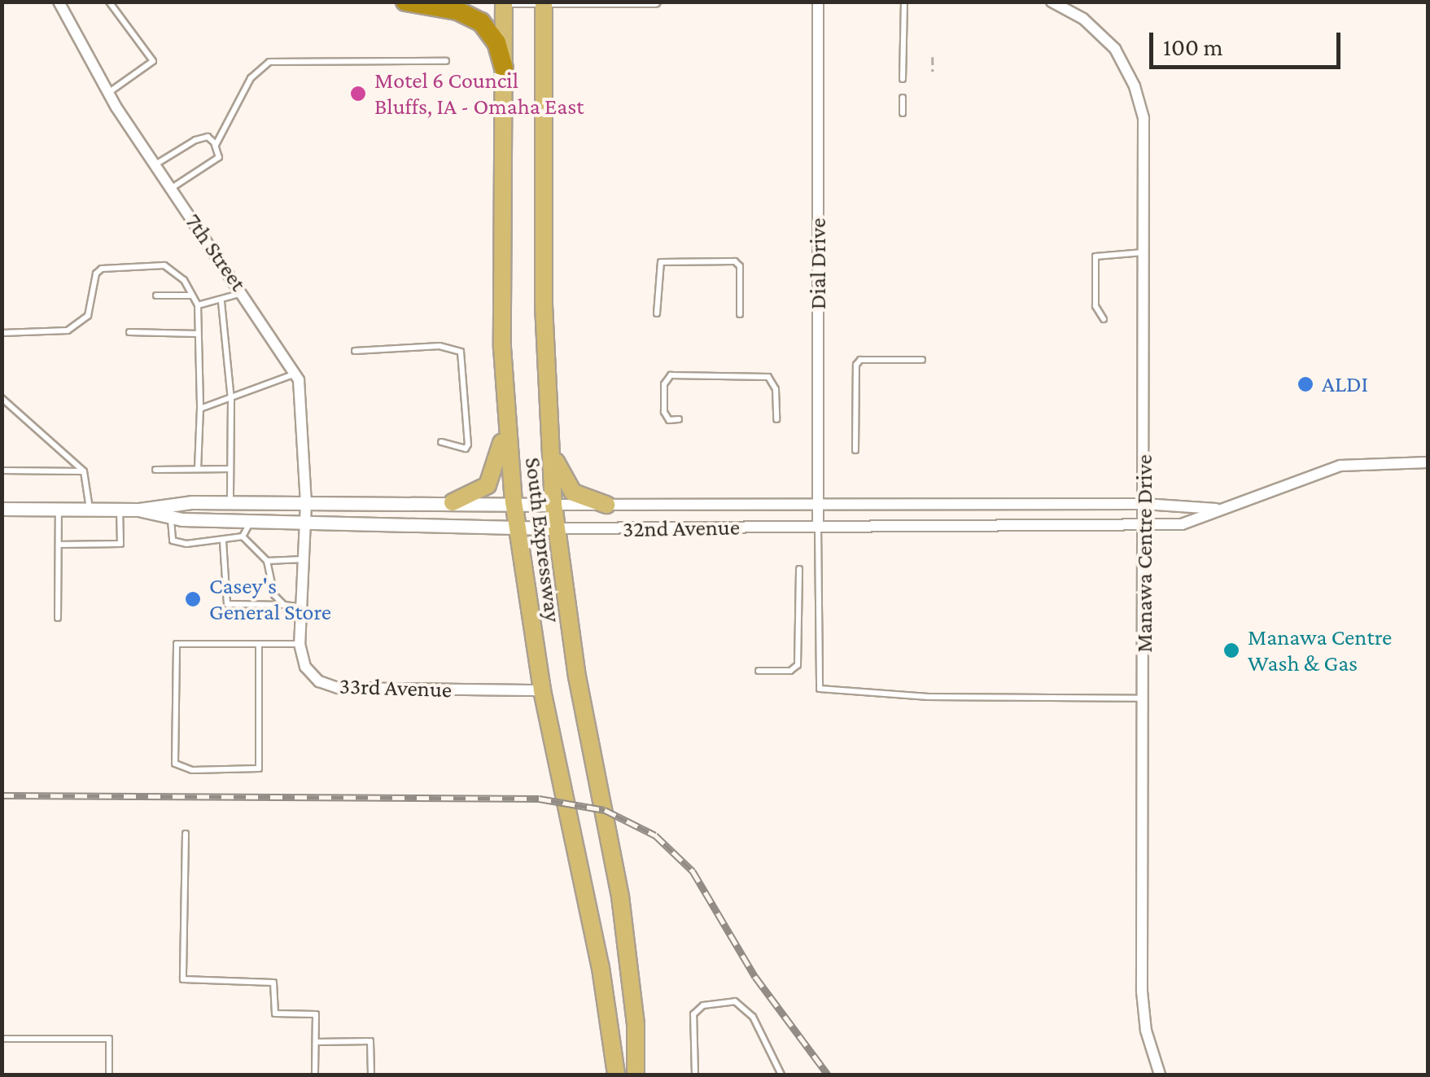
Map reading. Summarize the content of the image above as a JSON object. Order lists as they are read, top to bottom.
{
  "streets": {
    "main road": ["South Expressway"],
    "street": [
      "7th Street",
      "Dial Drive",
      "32nd Avenue",
      "Manawa Centre Drive",
      "33rd Avenue"
    ]
  },
  "crossings": [
    ["7th Street", "32nd Avenue"],
    ["Dial Drive", "32nd Avenue"],
    ["32nd Avenue", "South Expressway"],
    ["32nd Avenue", "Manawa Centre Drive"],
    ["South Expressway", "33rd Avenue"]
  ],
  "places": [
    "Motel 6 Council Bluffs, IA - Omaha East",
    "ALDI",
    "Casey's General Store",
    "Manawa Centre Wash & Gas"
  ],
  "scale_bar": "100 m"
}
